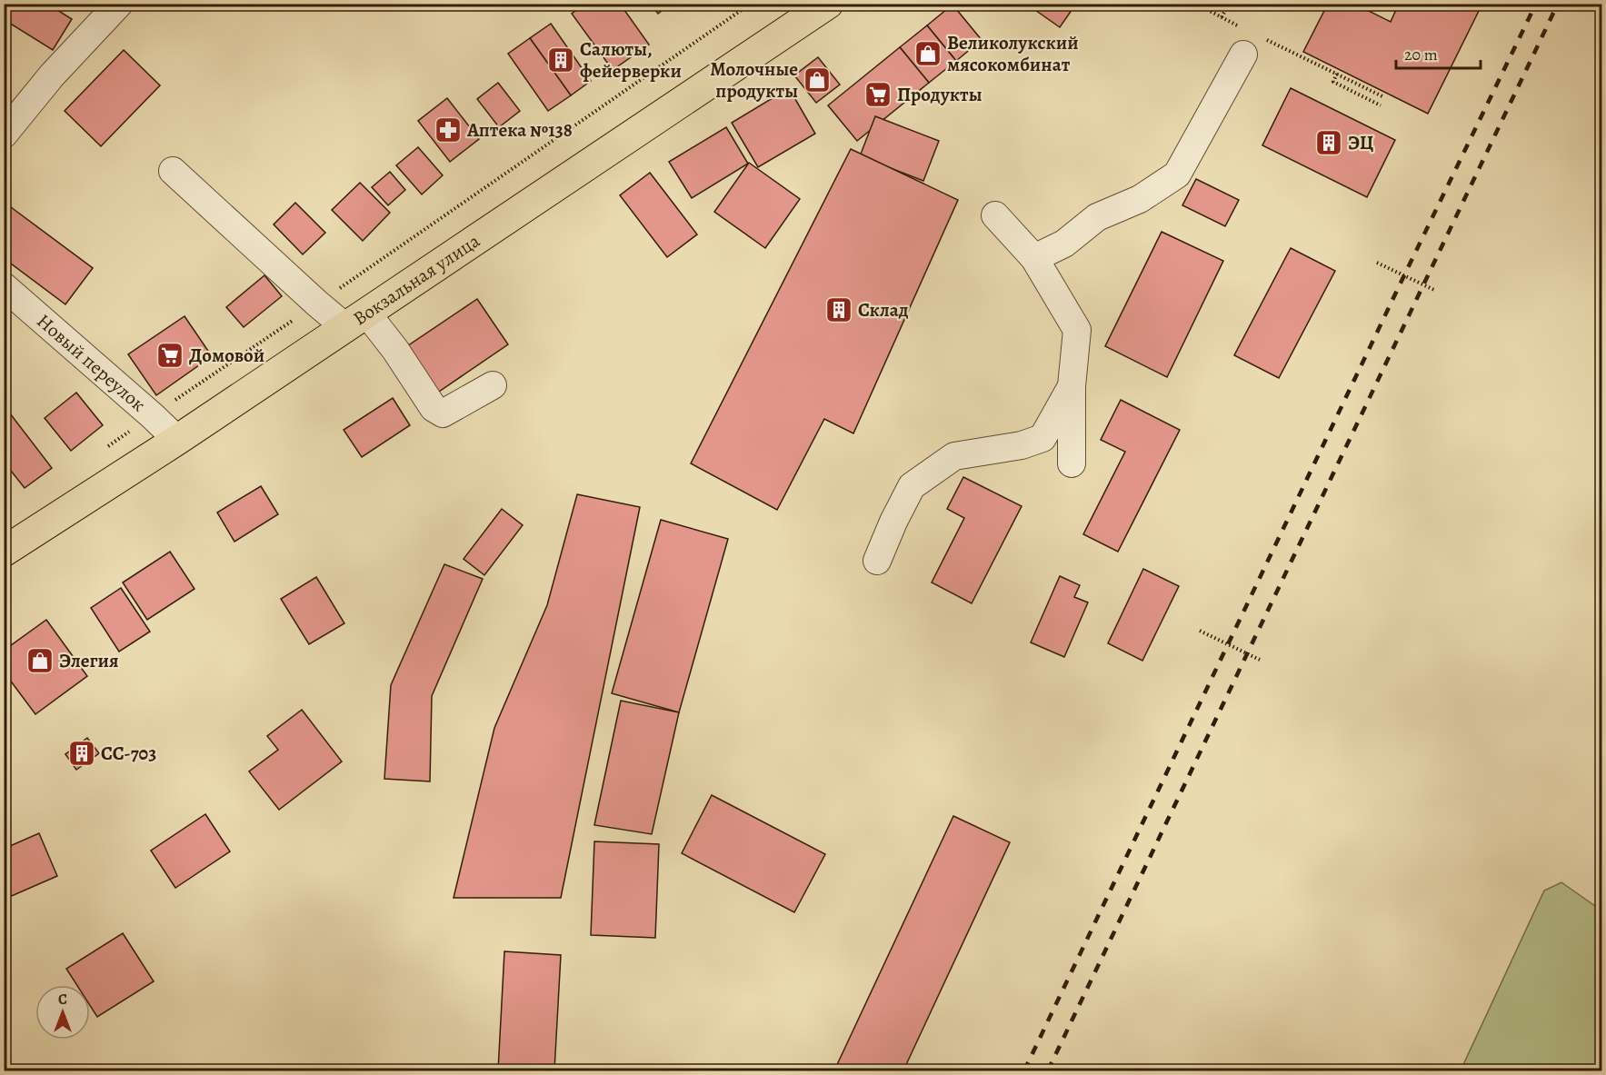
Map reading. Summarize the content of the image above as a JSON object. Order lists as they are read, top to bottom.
{
  "streets": {
    "main road": ["Вокзальная улица"],
    "street": ["Новый переулок"]
  },
  "crossings": [
    ["Вокзальная улица", "Новый переулок"]
  ],
  "places": {
    "shop": ["Великолукский мясокомбинат", "Молочные продукты", "Элегия"],
    "building": [
      "Салюты, фейерверки",
      "ЭЦ",
      "Склад",
      "СС-703"
    ],
    "supermarket": ["Продукты", "Домовой"],
    "pharmacy": ["Аптека №138"]
  },
  "scale_bar": "20 m",
  "north": "top"
}
